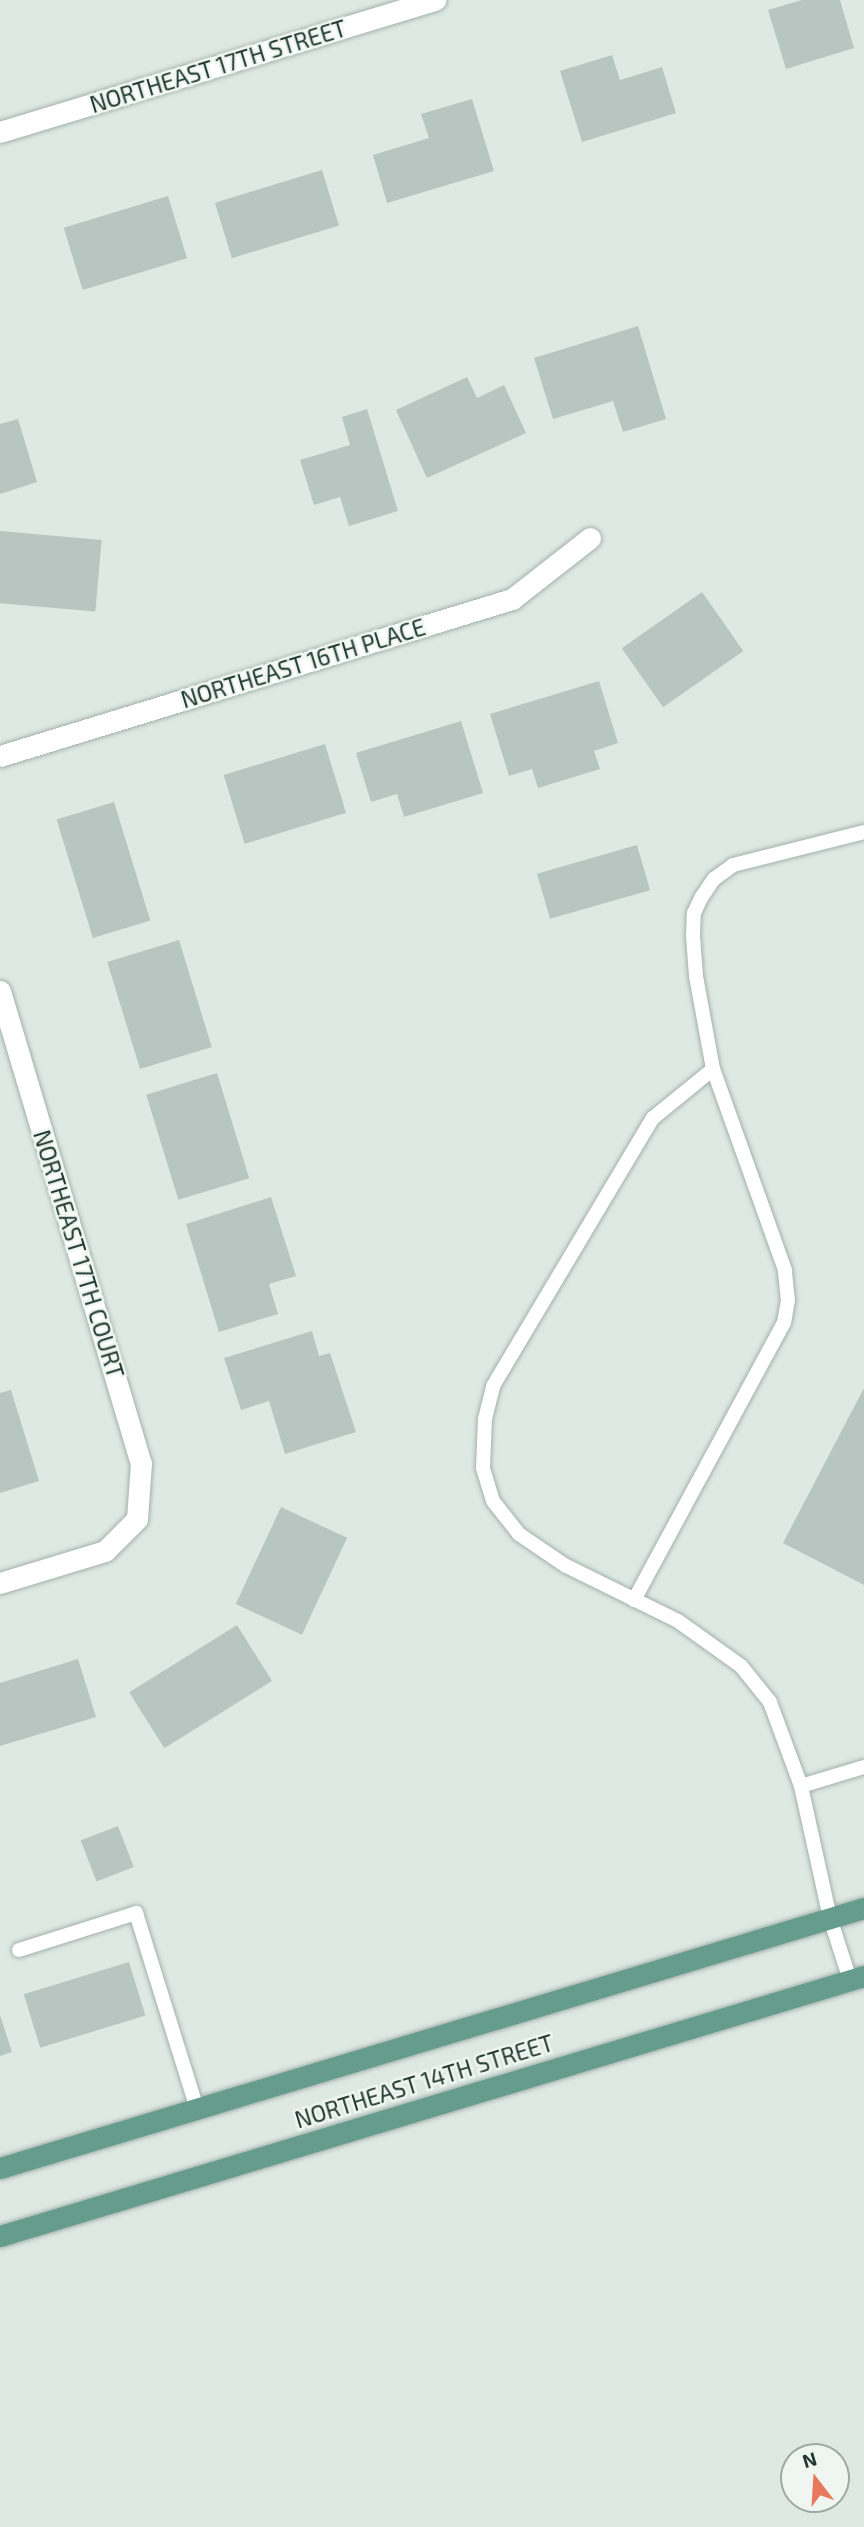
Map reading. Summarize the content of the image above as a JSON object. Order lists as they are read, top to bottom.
{
  "streets": {
    "main road": ["NORTHEAST 14TH STREET"],
    "street": ["NORTHEAST 17TH STREET", "NORTHEAST 16TH PLACE", "NORTHEAST 17TH COURT"]
  },
  "north": "top"
}
